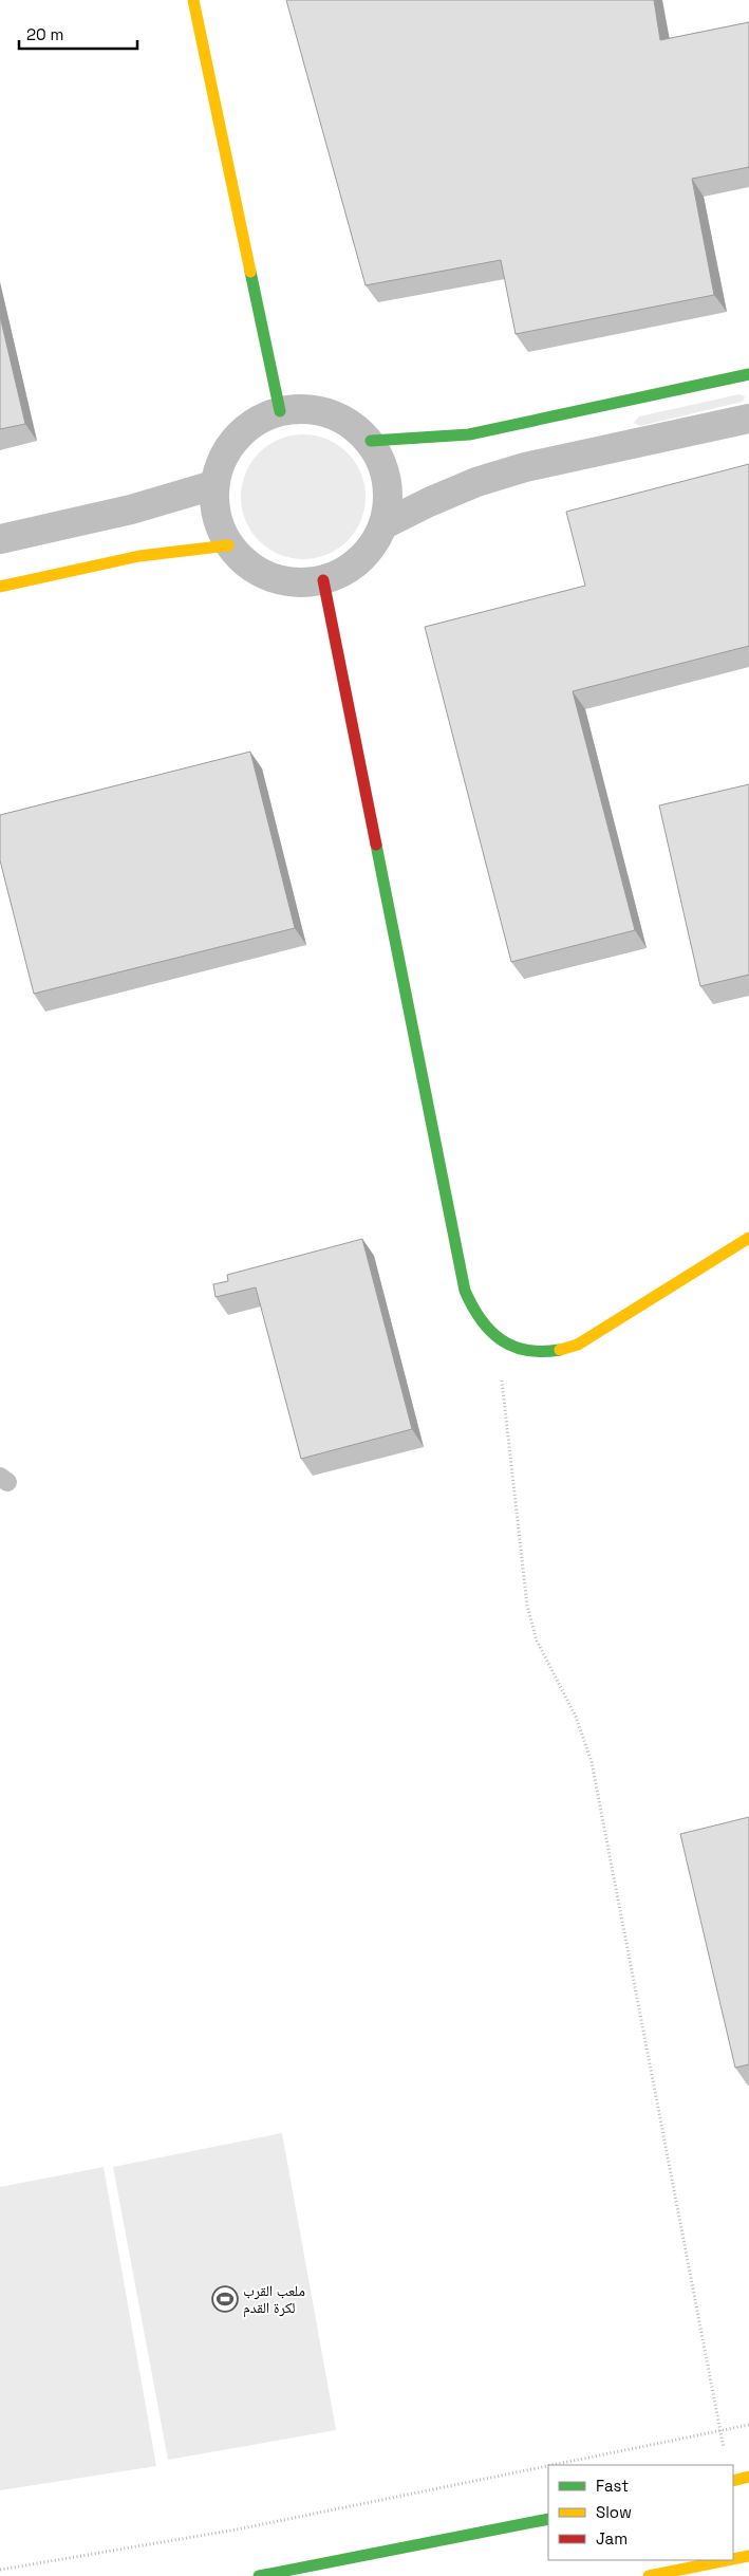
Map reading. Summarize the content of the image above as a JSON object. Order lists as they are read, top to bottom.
{
  "places": {
    "sports": ["ملعب القرب لكرة القدم"]
  },
  "legend": ["Fast", "Slow", "Jam"],
  "scale_bar": "20 m"
}
